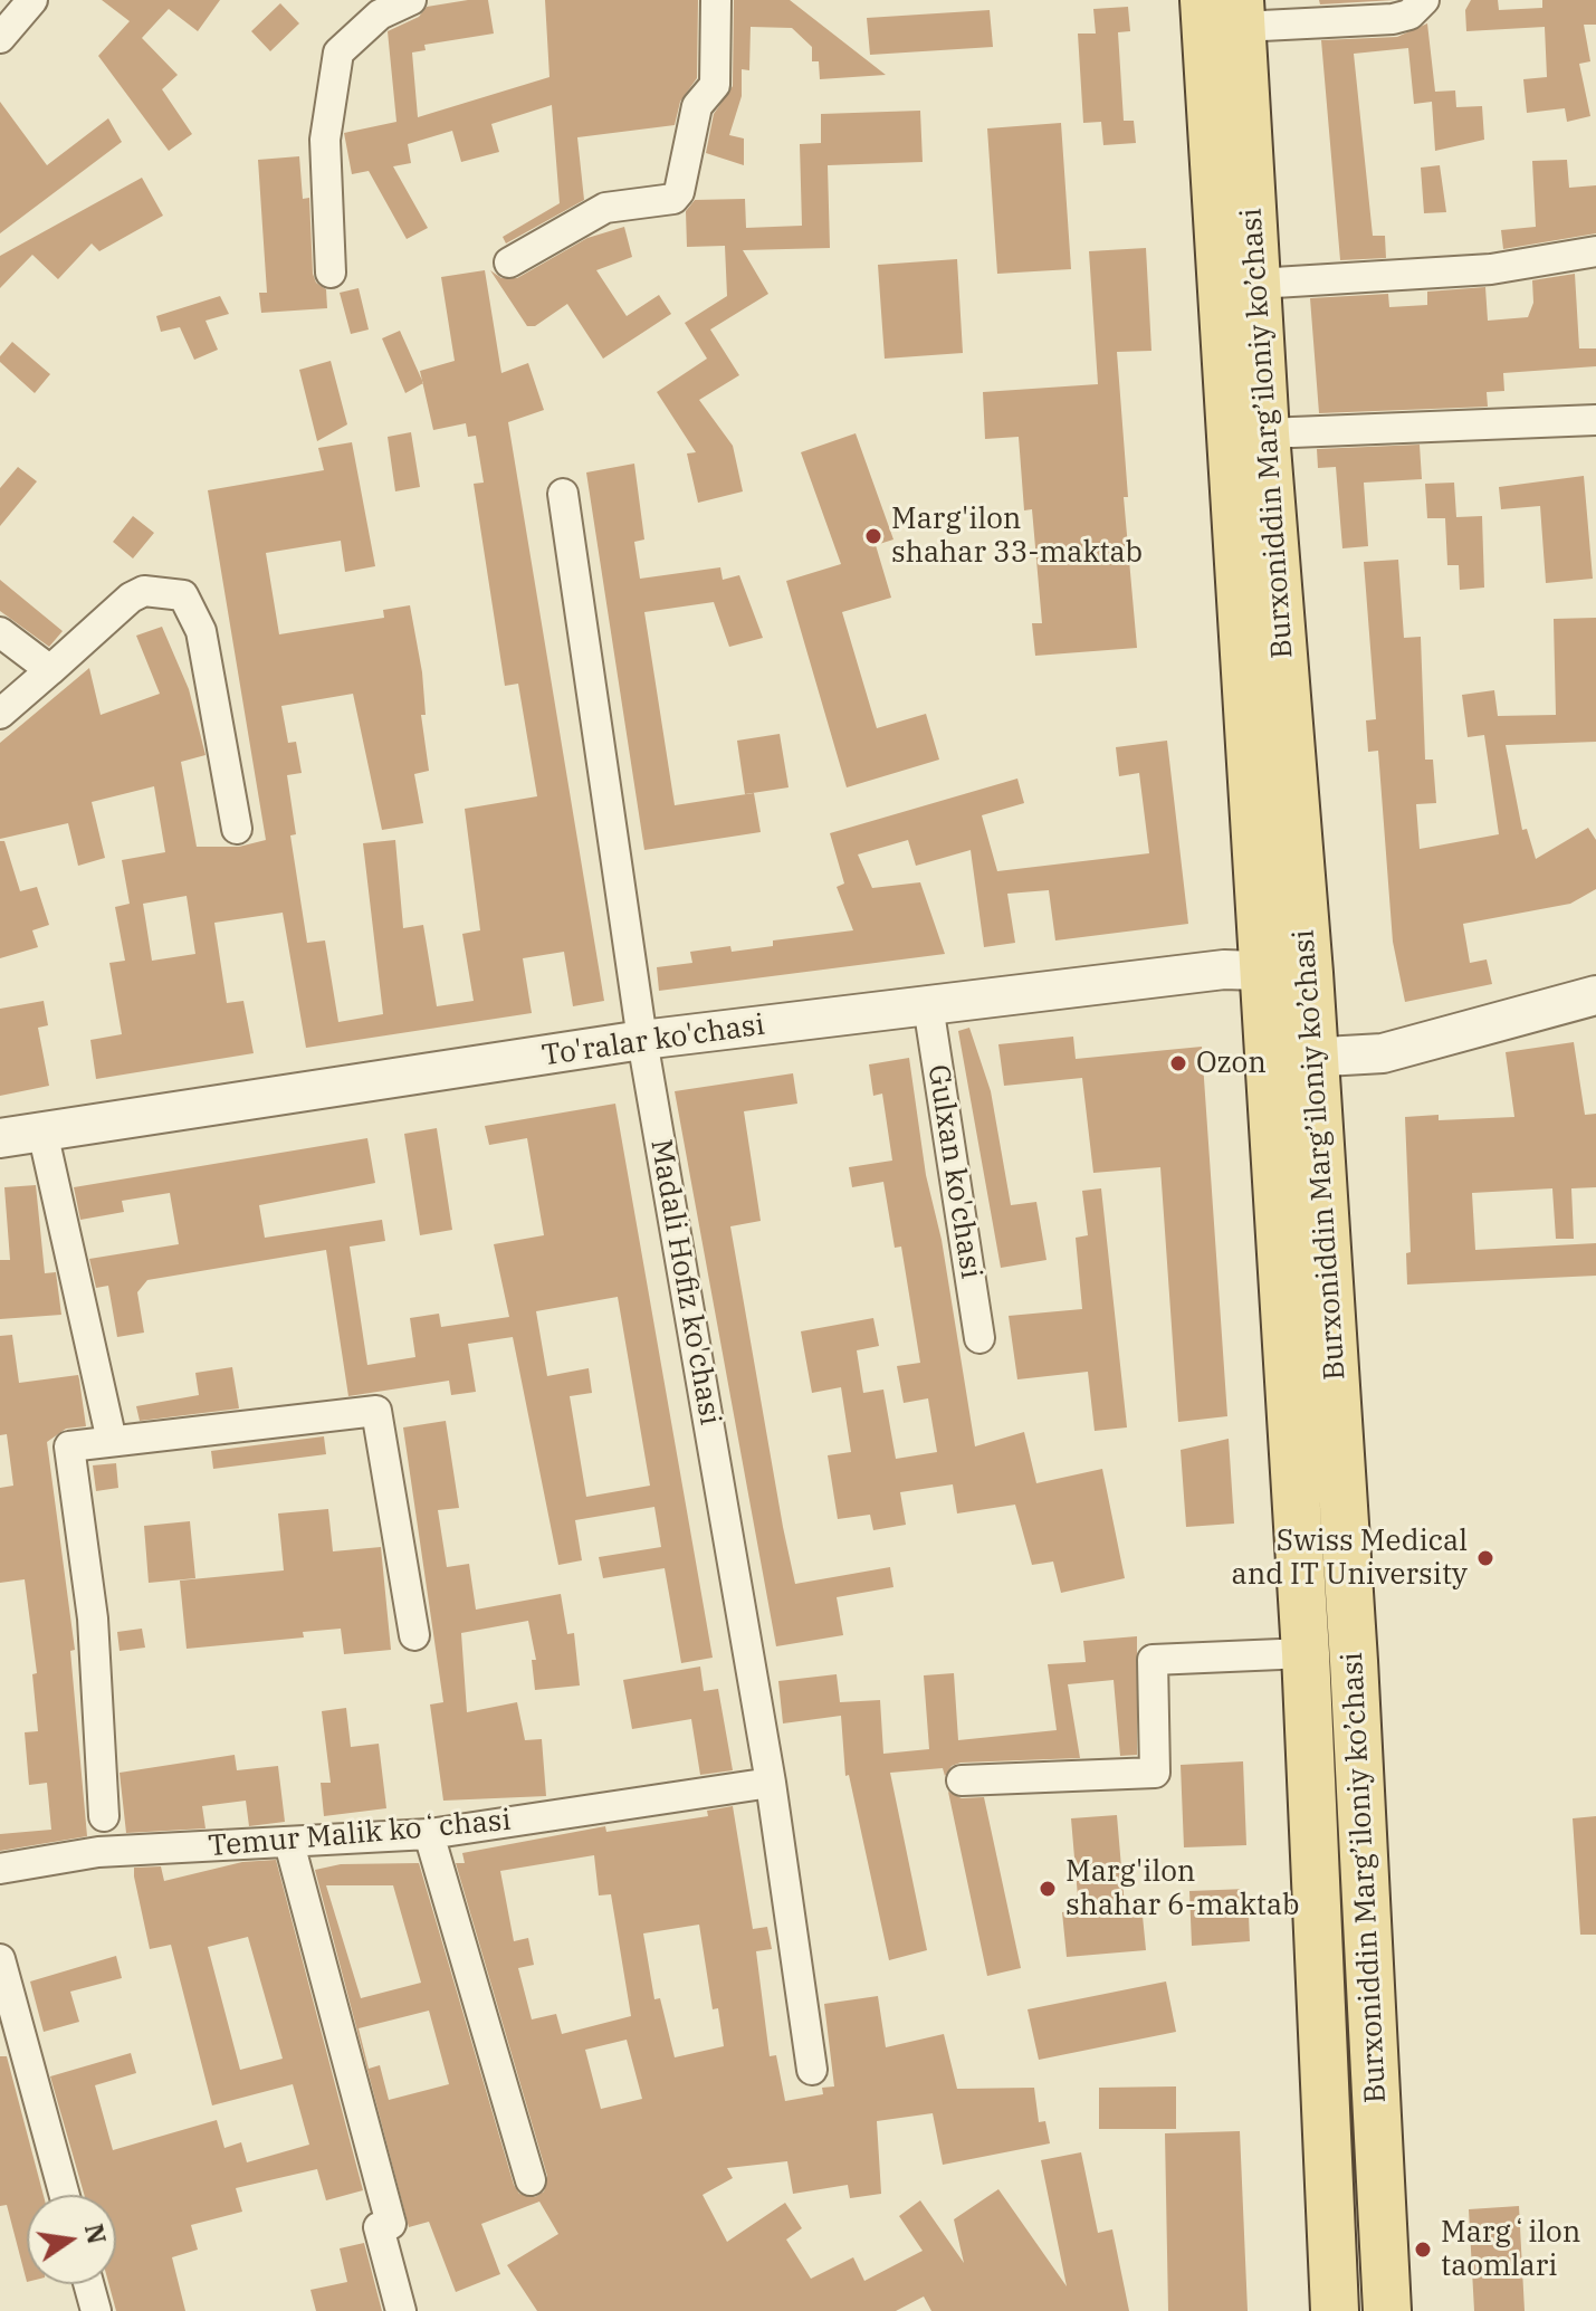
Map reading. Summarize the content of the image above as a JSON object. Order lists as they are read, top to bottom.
{
  "streets": {
    "main road": ["Burxoniddin Marg’iloniy ko’chasi"],
    "street": [
      "To'ralar ko'chasi",
      "Gulxan ko'chasi",
      "Madali Hofiz ko'chasi",
      "Temur Malik koʻchasi"
    ]
  },
  "crossings": [
    ["Burxoniddin Marg’iloniy ko’chasi", "To'ralar ko'chasi"],
    ["To'ralar ko'chasi", "Gulxan ko'chasi"],
    ["To'ralar ko'chasi", "Madali Hofiz ko'chasi"],
    ["Madali Hofiz ko'chasi", "Temur Malik koʻchasi"]
  ],
  "places": [
    "Marg'ilon shahar 33-maktab",
    "Ozon",
    "Swiss Medical and IT University",
    "Marg'ilon shahar 6-maktab",
    "Margʻilon taomlari"
  ],
  "north": "right"
}
